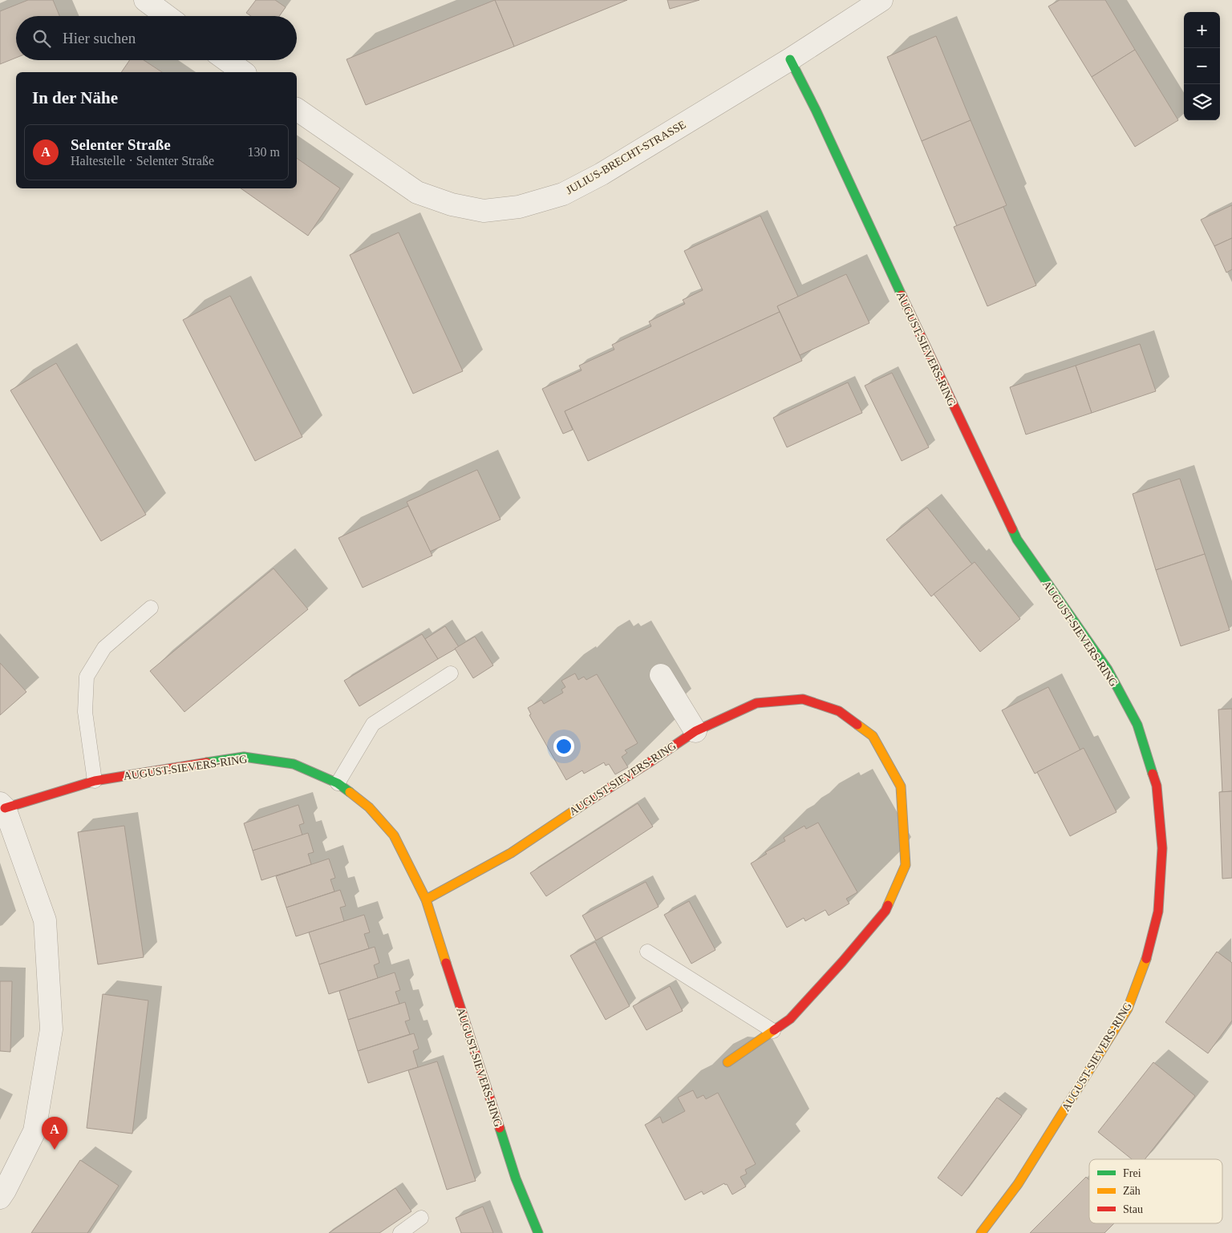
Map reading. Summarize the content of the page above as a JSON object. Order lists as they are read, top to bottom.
{
  "streets": {
    "street": ["JULIUS-BRECHT-STRASSE", "AUGUST-SIEVERS-RING"]
  },
  "crossings": [
    ["JULIUS-BRECHT-STRASSE", "AUGUST-SIEVERS-RING"]
  ],
  "legend": ["Frei", "Zäh", "Stau"],
  "page": {
    "map_buttons": ["+", "−"],
    "search": "Hier suchen",
    "heading": "In der Nähe",
    "list": [
      {
        "mark": "A",
        "name": "Selenter Straße",
        "note": "Haltestelle · Selenter Straße",
        "value": "130 m"
      }
    ],
    "pins": "A"
  }
}
